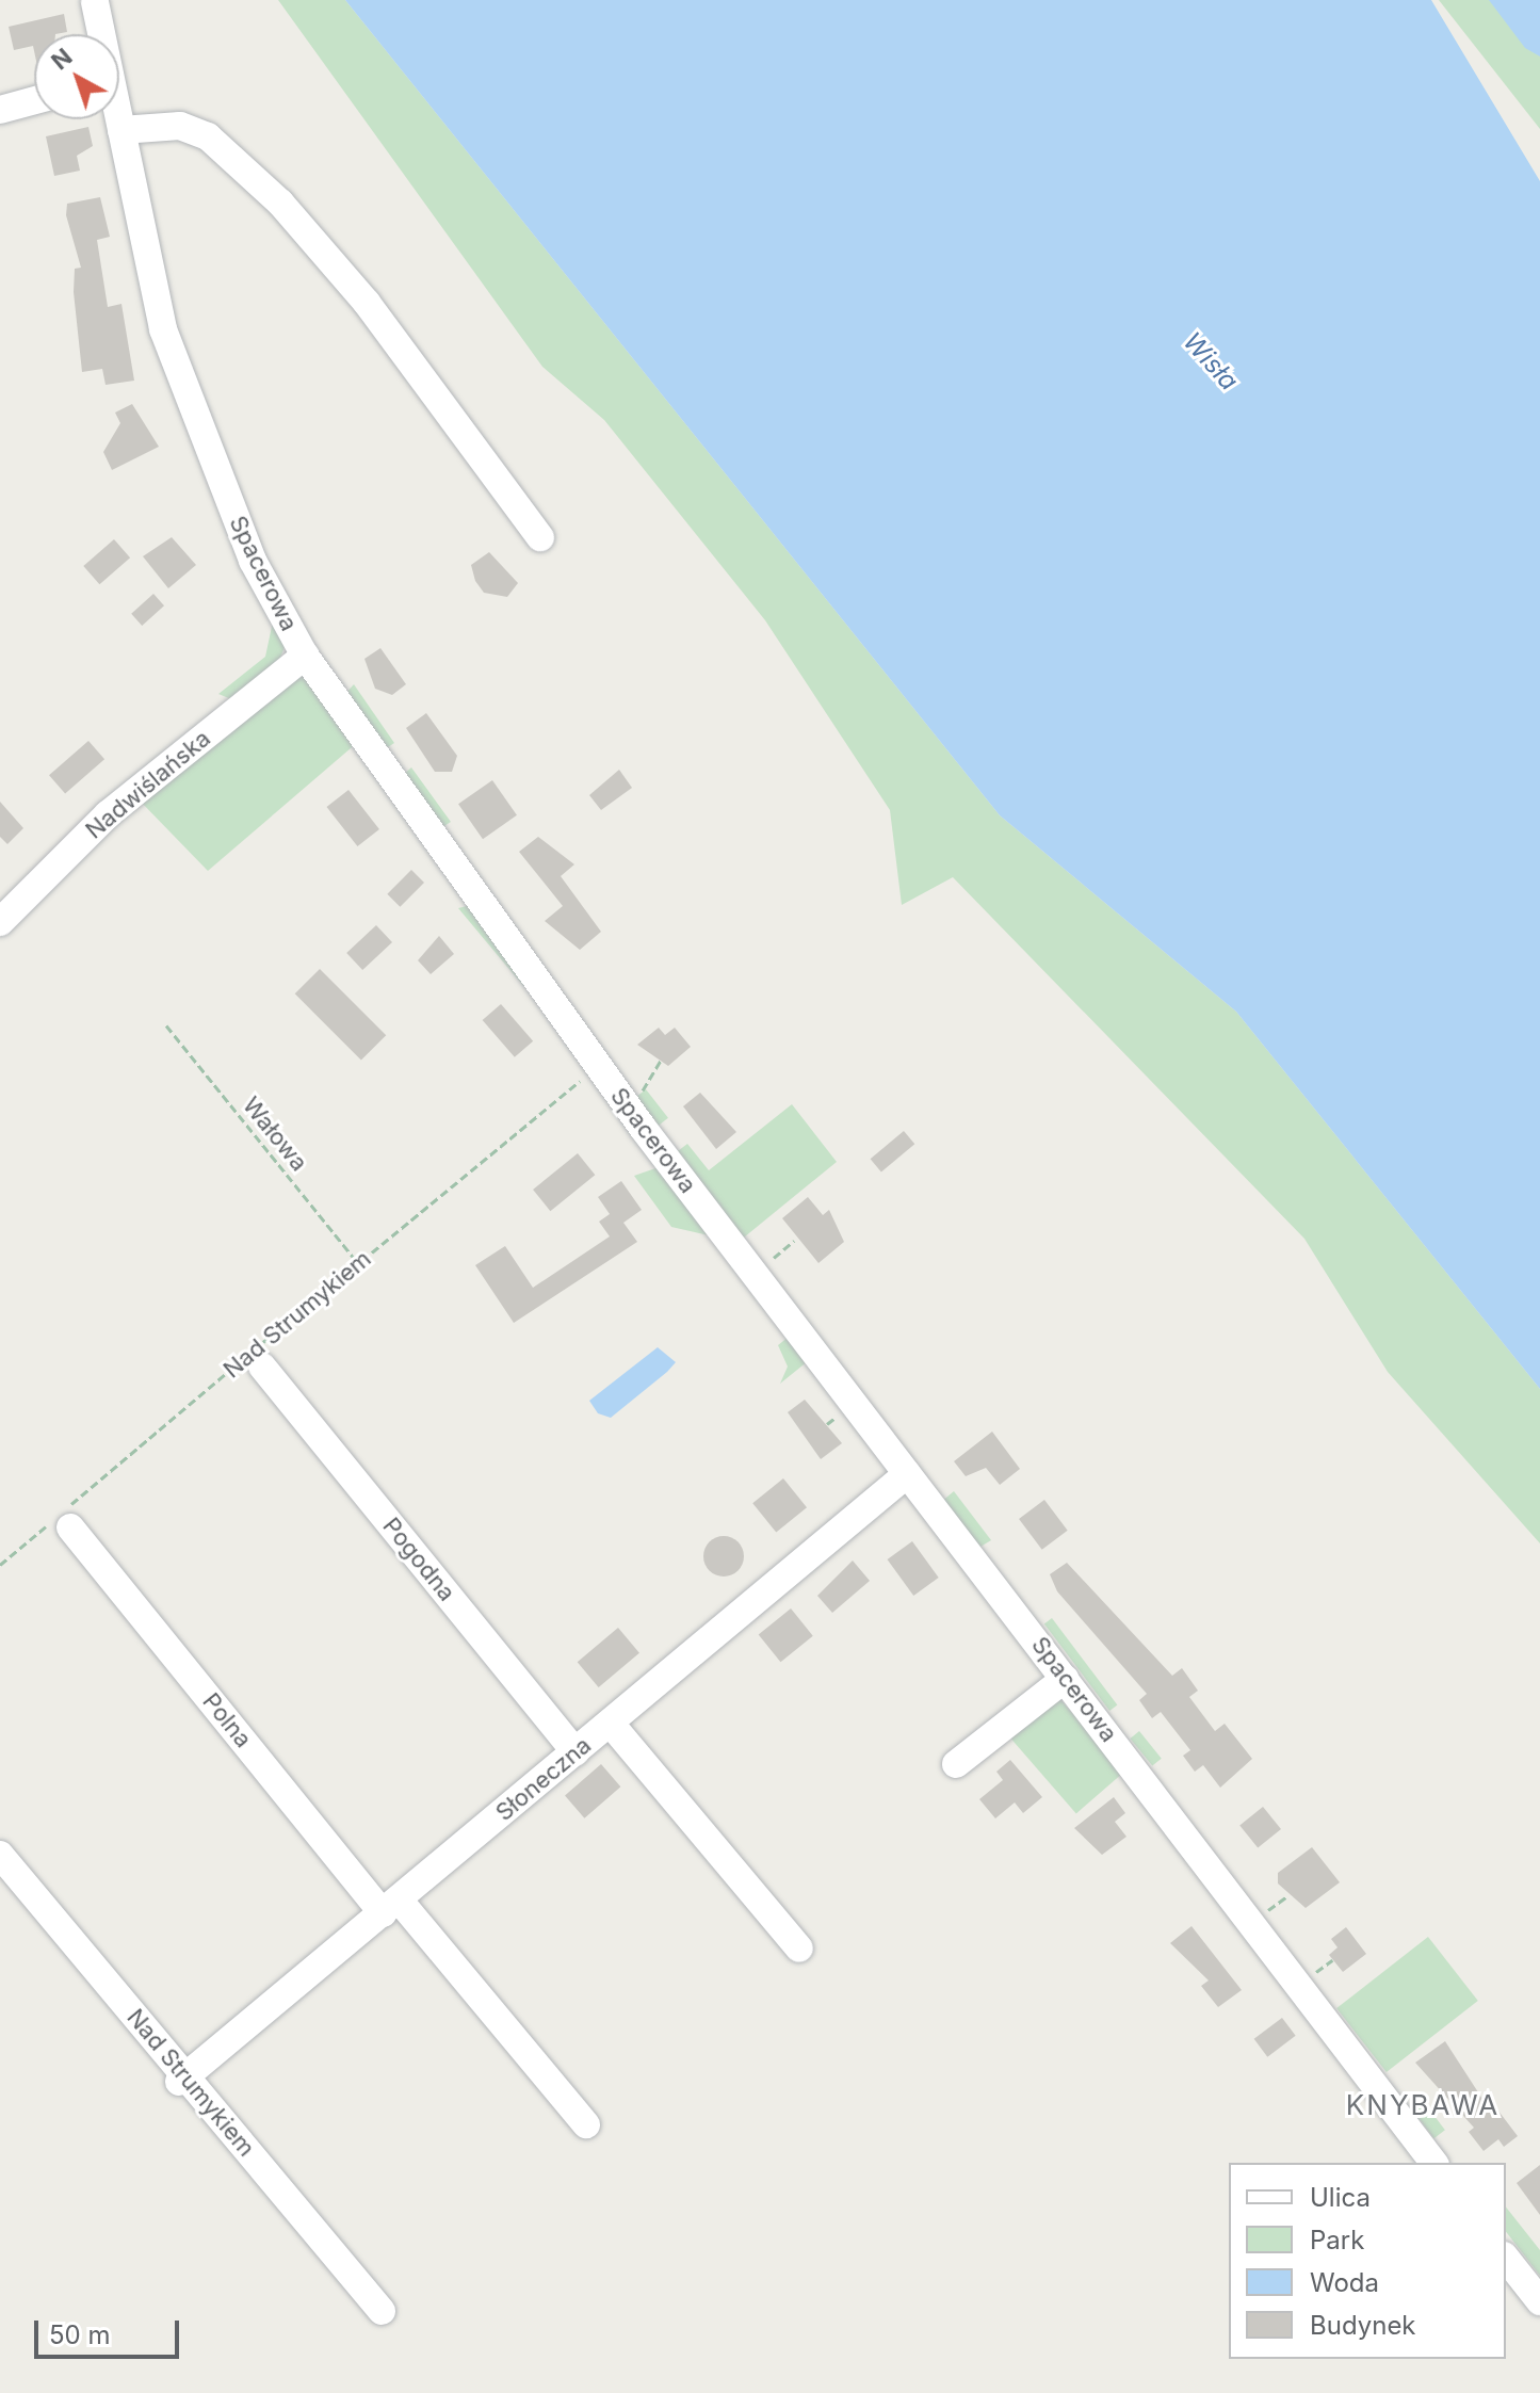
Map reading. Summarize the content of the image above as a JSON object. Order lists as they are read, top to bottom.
{
  "streets": {
    "street": [
      "Spacerowa",
      "Nadwiślańska",
      "Nad Strumykiem",
      "Pogodna",
      "Polna",
      "Słoneczna"
    ],
    "path": ["Wałowa"]
  },
  "crossings": [
    ["Spacerowa", "Nadwiślańska"],
    ["Spacerowa", "Nad Strumykiem"],
    ["Spacerowa", "Słoneczna"],
    ["Wałowa", "Nad Strumykiem"],
    ["Nad Strumykiem", "Pogodna"],
    ["Nad Strumykiem", "Polna"],
    ["Nad Strumykiem", "Słoneczna"],
    ["Pogodna", "Słoneczna"],
    ["Polna", "Słoneczna"]
  ],
  "districts": ["KNYBAWA"],
  "water": ["Wisła"],
  "legend": [
    "Ulica",
    "Park",
    "Woda",
    "Budynek"
  ],
  "scale_bar": "50 m",
  "north": "top left"
}
